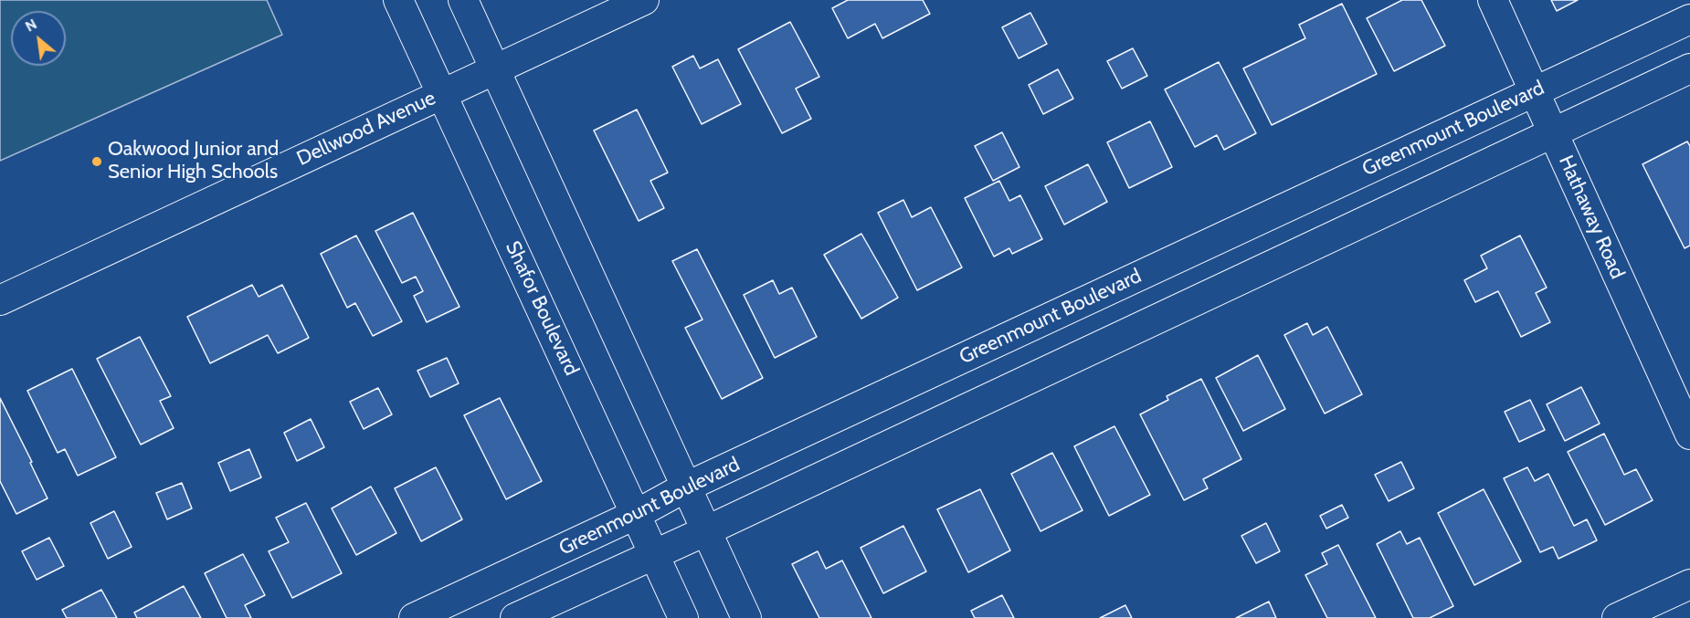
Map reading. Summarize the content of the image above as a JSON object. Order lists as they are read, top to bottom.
{
  "streets": {
    "street": [
      "Dellwood Avenue",
      "Greenmount Boulevard",
      "Hathaway Road",
      "Shafor Boulevard"
    ]
  },
  "crossings": [
    ["Dellwood Avenue", "Shafor Boulevard"],
    ["Greenmount Boulevard", "Hathaway Road"],
    ["Greenmount Boulevard", "Shafor Boulevard"]
  ],
  "places": ["Oakwood Junior and Senior High Schools"],
  "north": "top left"
}
